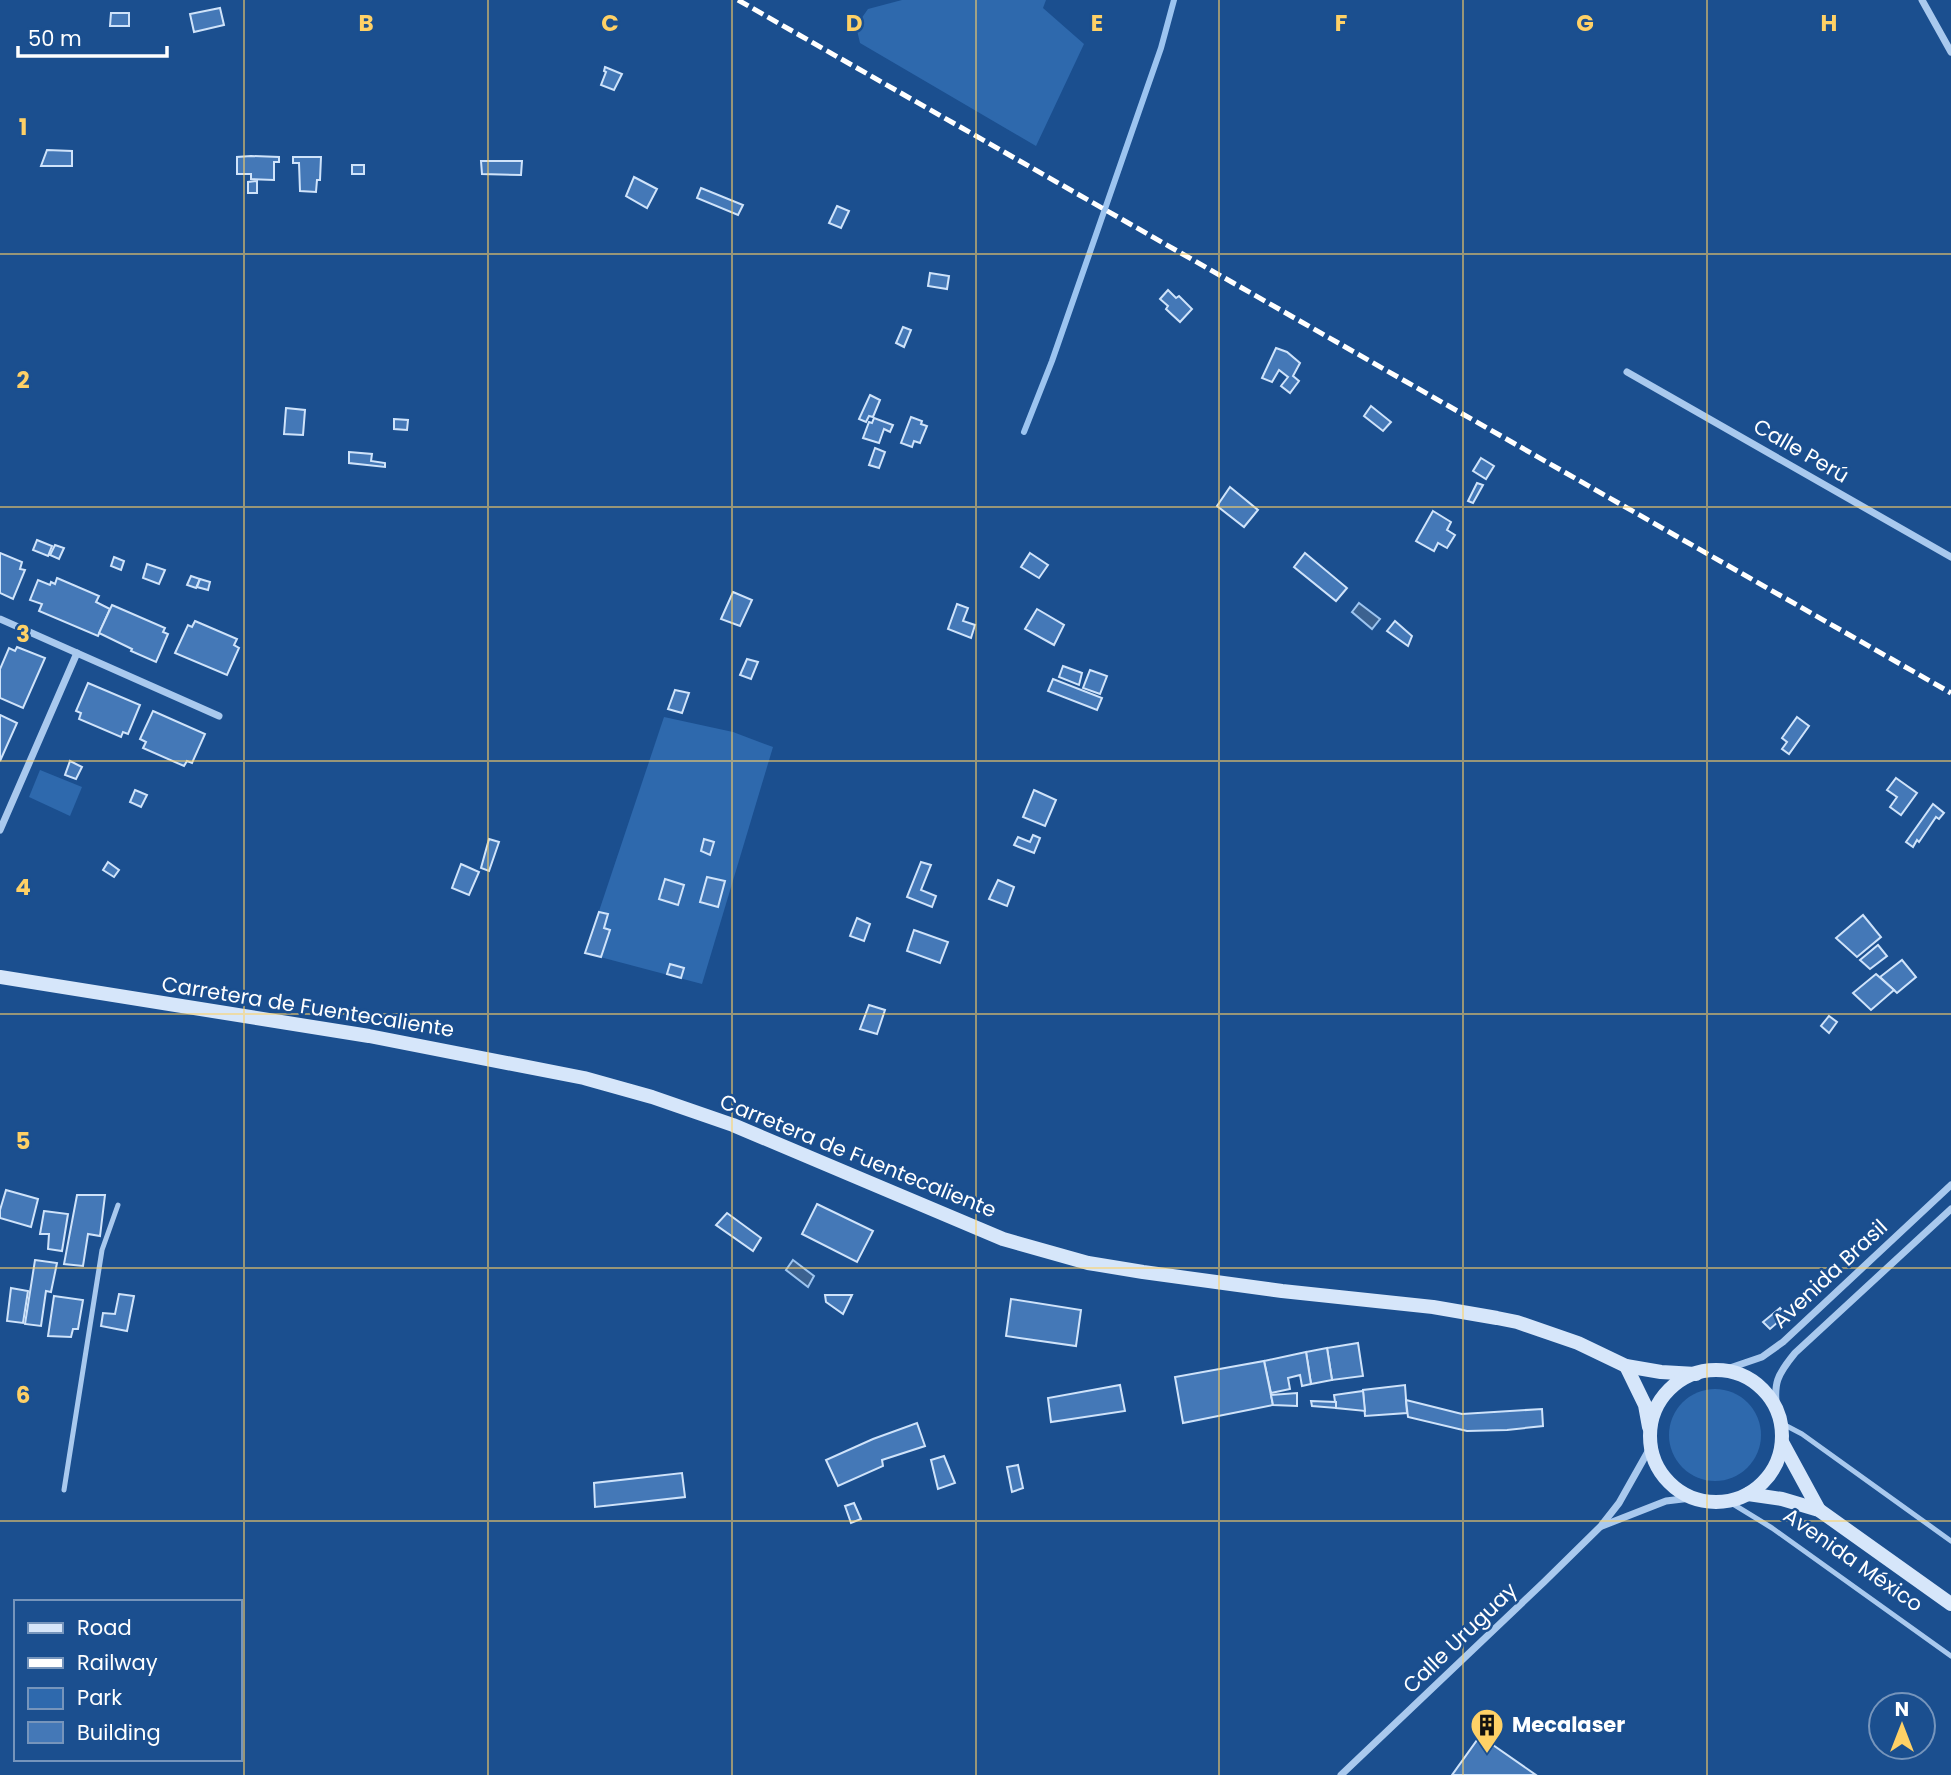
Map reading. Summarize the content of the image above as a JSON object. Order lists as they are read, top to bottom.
{
  "streets": {
    "main road": ["Carretera de Fuentecaliente", "Avenida México"],
    "street": ["Calle Perú", "Avenida Brasil", "Calle Uruguay"]
  },
  "crossings": [
    ["Carretera de Fuentecaliente", "Avenida Brasil"],
    ["Carretera de Fuentecaliente", "Avenida México"],
    ["Carretera de Fuentecaliente", "Calle Uruguay"],
    ["Avenida Brasil", "Avenida México"],
    ["Avenida Brasil", "Calle Uruguay"],
    ["Avenida México", "Calle Uruguay"]
  ],
  "places": {
    "building": ["Mecalaser"]
  },
  "legend": [
    "Road",
    "Railway",
    "Park",
    "Building"
  ],
  "scale_bar": "50 m",
  "north": "top",
  "grid": {
    "columns": [
      "B",
      "C",
      "D",
      "E",
      "F",
      "G",
      "H"
    ],
    "rows": [
      "1",
      "2",
      "3",
      "4",
      "5",
      "6"
    ]
  }
}
